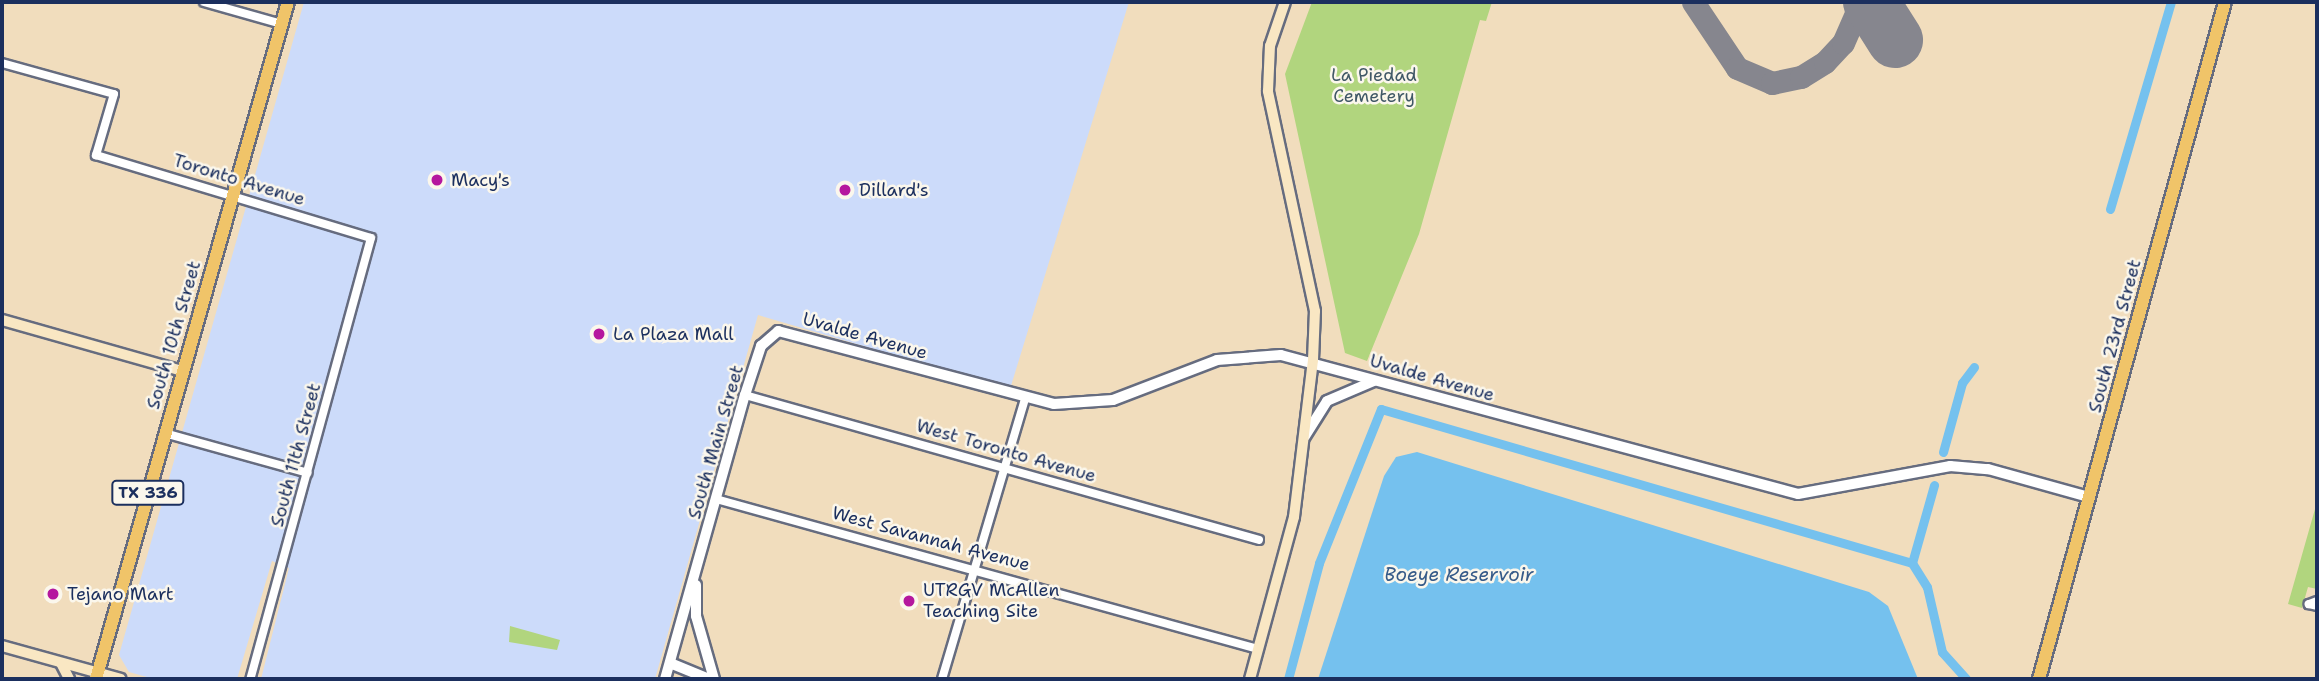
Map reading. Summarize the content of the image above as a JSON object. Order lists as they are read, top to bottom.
{
  "streets": {
    "main road": ["South 10th Street", "South 23rd Street", "TX 336"],
    "street": [
      "Toronto Avenue",
      "Uvalde Avenue",
      "South Main Street",
      "West Toronto Avenue",
      "South 11th Street",
      "West Savannah Avenue"
    ]
  },
  "crossings": [
    ["Toronto Avenue", "South 10th Street"],
    ["Toronto Avenue", "South 11th Street"],
    ["Uvalde Avenue", "South 23rd Street"],
    ["Uvalde Avenue", "South Main Street"],
    ["South Main Street", "West Toronto Avenue"],
    ["South Main Street", "West Savannah Avenue"]
  ],
  "water": ["Boeye Reservoir"],
  "parks": ["La Piedad Cemetery"],
  "places": [
    "Macy's",
    "Dillard's",
    "La Plaza Mall",
    "Tejano Mart",
    "UTRGV McAllen Teaching Site"
  ]
}
